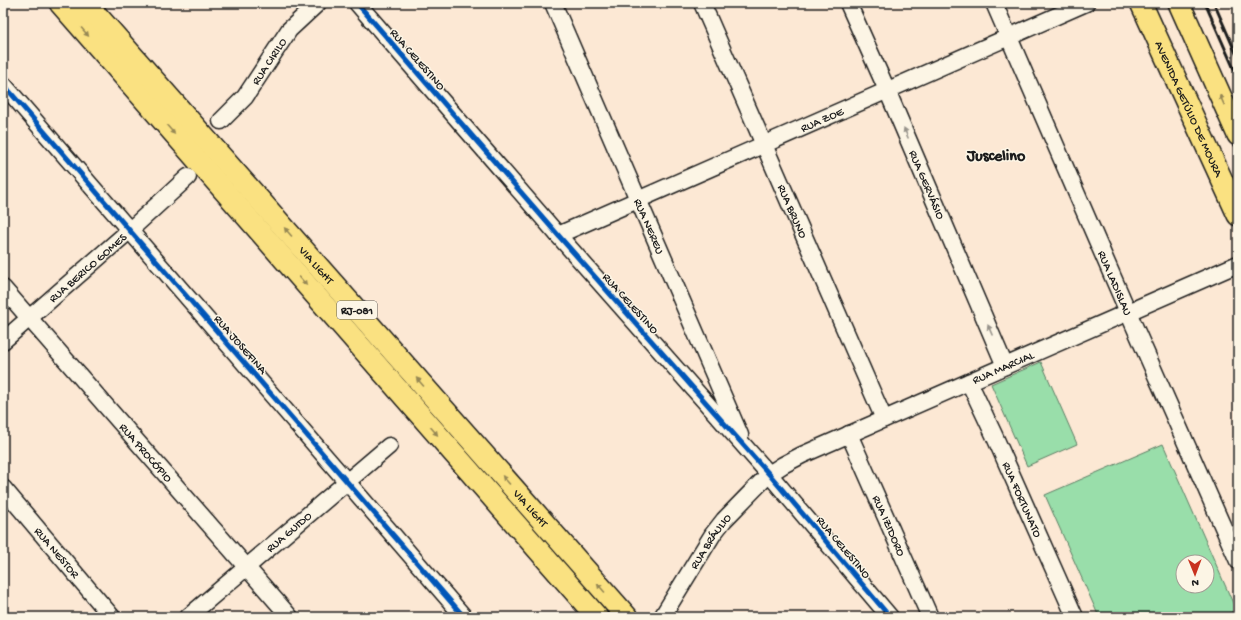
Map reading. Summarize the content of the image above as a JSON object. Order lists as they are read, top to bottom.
{
  "streets": {
    "main road": ["AVENIDA GETÚLIO DE MOURA", "VIA LIGHT", "RJ-081"],
    "street": [
      "RUA CELESTINO",
      "RUA CIRILO",
      "RUA ZOE",
      "RUA GERVÁSIO",
      "RUA BRUNO",
      "RUA NEREU",
      "RUA BERICO GOMES",
      "RUA LADISLAU",
      "RUA JOSEFINA",
      "RUA MARCIAL",
      "RUA PROCÓPIO",
      "RUA FORTUNATO",
      "RUA IZIDORO",
      "RUA GUIDO",
      "RUA BRÁULIO",
      "RUA NESTOR"
    ]
  },
  "crossings": [
    ["RUA CELESTINO", "RUA ZOE"],
    ["RUA CELESTINO", "RUA NEREU"],
    ["RUA CELESTINO", "RUA MARCIAL"],
    ["RUA CELESTINO", "RUA BRÁULIO"],
    ["RUA ZOE", "RUA GERVÁSIO"],
    ["RUA ZOE", "RUA BRUNO"],
    ["RUA ZOE", "RUA NEREU"],
    ["RUA ZOE", "RUA LADISLAU"],
    ["RUA GERVÁSIO", "RUA MARCIAL"],
    ["RUA BRUNO", "RUA MARCIAL"],
    ["RUA BERICO GOMES", "RUA JOSEFINA"],
    ["RUA BERICO GOMES", "RUA PROCÓPIO"],
    ["RUA LADISLAU", "RUA MARCIAL"],
    ["RUA JOSEFINA", "RUA GUIDO"],
    ["RUA MARCIAL", "RUA FORTUNATO"],
    ["RUA MARCIAL", "RUA IZIDORO"],
    ["RUA MARCIAL", "RUA BRÁULIO"],
    ["RUA PROCÓPIO", "RUA GUIDO"]
  ],
  "one_way": ["RUA GERVÁSIO"],
  "districts": ["Juscelino"],
  "north": "bottom"
}
